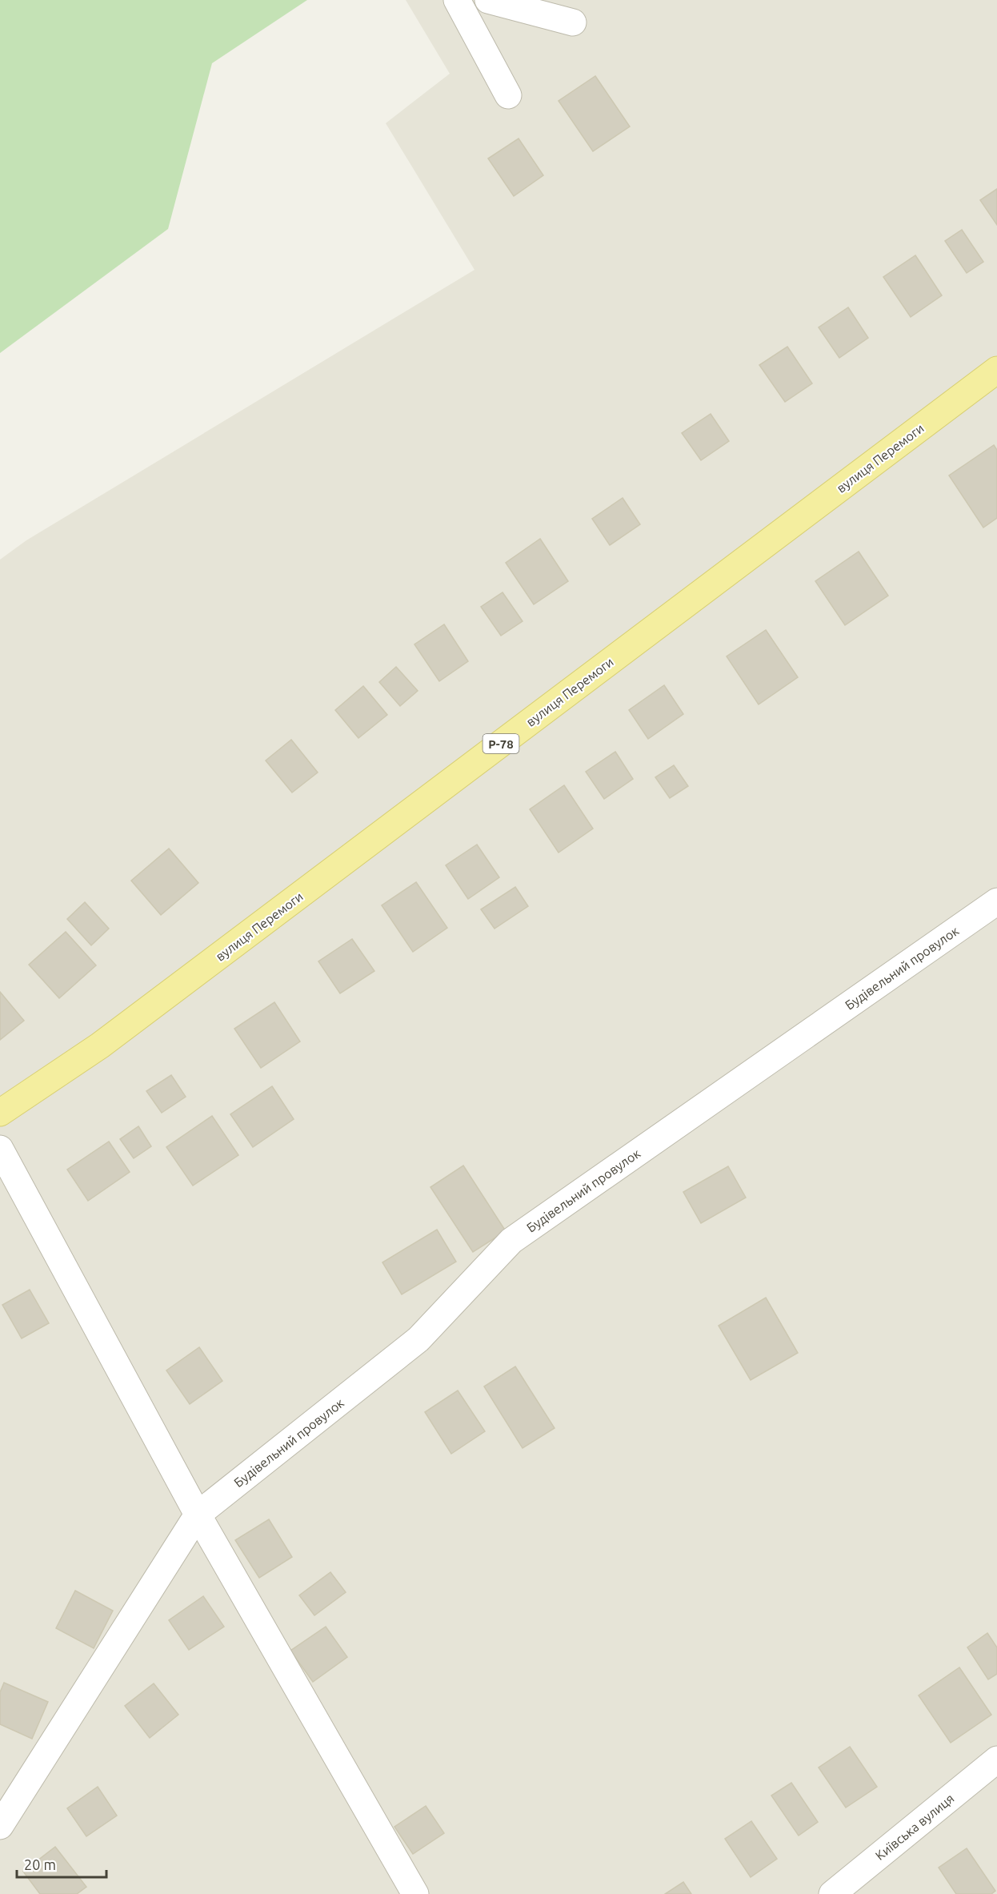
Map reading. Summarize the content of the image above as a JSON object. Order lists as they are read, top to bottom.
{
  "streets": {
    "main road": ["вулиця Перемоги", "Р-78"],
    "street": ["Будівельний провулок", "Київська вулиця"]
  },
  "scale_bar": "20 m"
}
